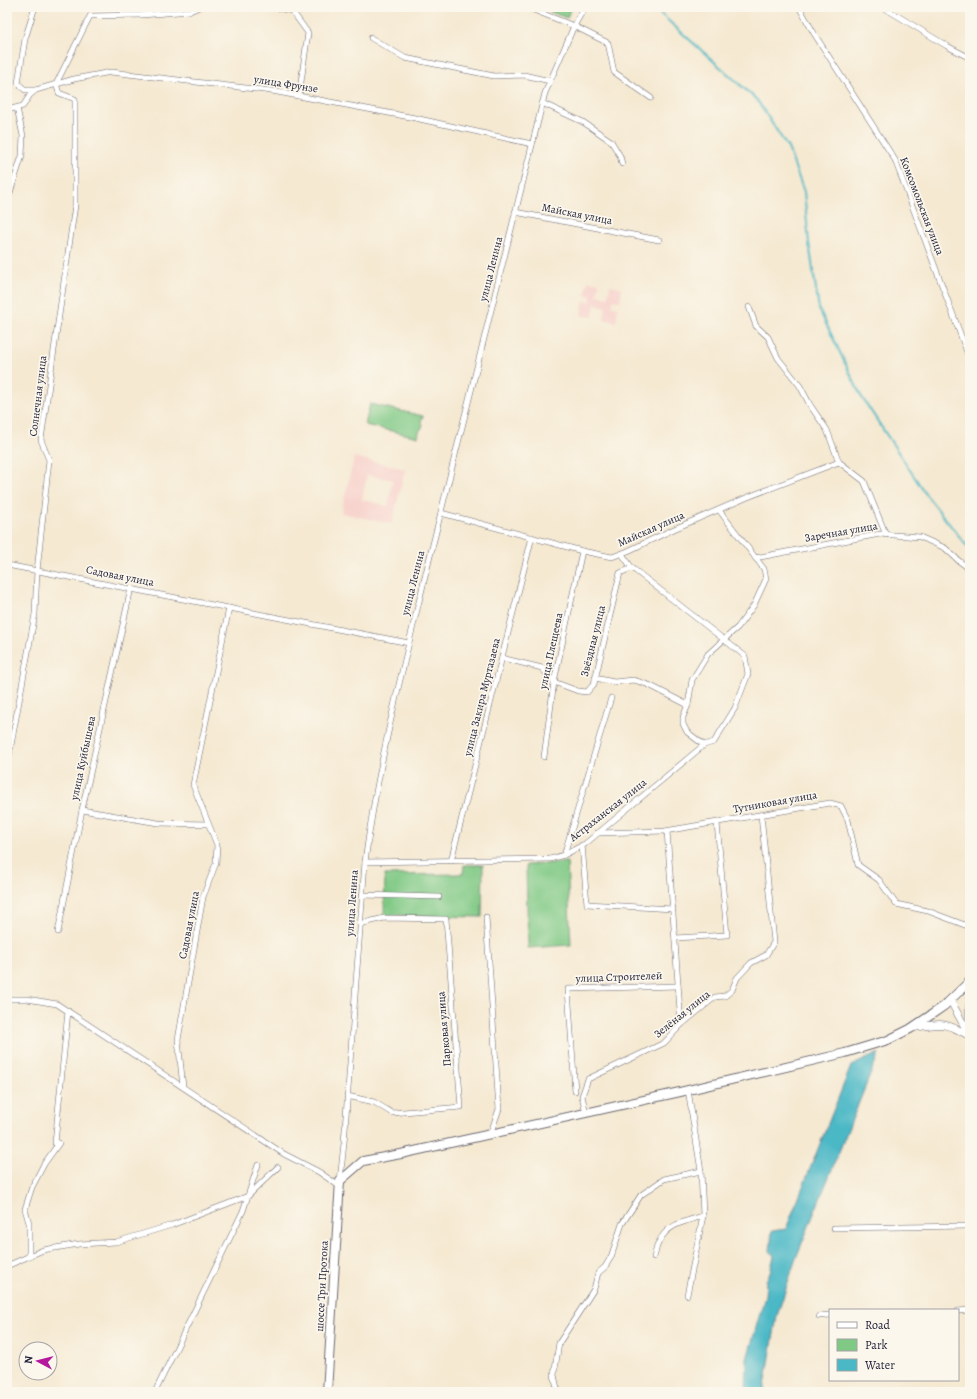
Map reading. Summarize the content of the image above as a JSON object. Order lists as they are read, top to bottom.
{
  "streets": {
    "main road": ["шоссе Три Протока"],
    "street": [
      "улица Фрунзе",
      "Комсомольская улица",
      "Майская улица",
      "улица Ленина",
      "Солнечная улица",
      "Заречная улица",
      "Садовая улица",
      "Звёздная улица",
      "улица Плещеева",
      "улица Закира Муртазаева",
      "улица Куйбышева",
      "Тутниковая улица",
      "Астраханская улица",
      "улица Строителей",
      "Зелёная улица",
      "Парковая улица"
    ]
  },
  "crossings": [
    ["улица Фрунзе", "улица Ленина"],
    ["улица Фрунзе", "Солнечная улица"],
    ["Майская улица", "улица Ленина"],
    ["Майская улица", "улица Плещеева"],
    ["Майская улица", "улица Закира Муртазаева"],
    ["Майская улица", "Астраханская улица"],
    ["улица Ленина", "Садовая улица"],
    ["улица Ленина", "Астраханская улица"],
    ["улица Ленина", "Парковая улица"],
    ["улица Ленина", "шоссе Три Протока"],
    ["Солнечная улица", "Садовая улица"],
    ["Садовая улица", "улица Куйбышева"],
    ["Звёздная улица", "улица Плещеева"],
    ["Звёздная улица", "Астраханская улица"],
    ["улица Закира Муртазаева", "Астраханская улица"],
    ["Тутниковая улица", "Астраханская улица"],
    ["Тутниковая улица", "улица Строителей"],
    ["Тутниковая улица", "Зелёная улица"],
    ["улица Строителей", "Зелёная улица"]
  ],
  "legend": ["Road", "Park", "Water"],
  "north": "left"
}
